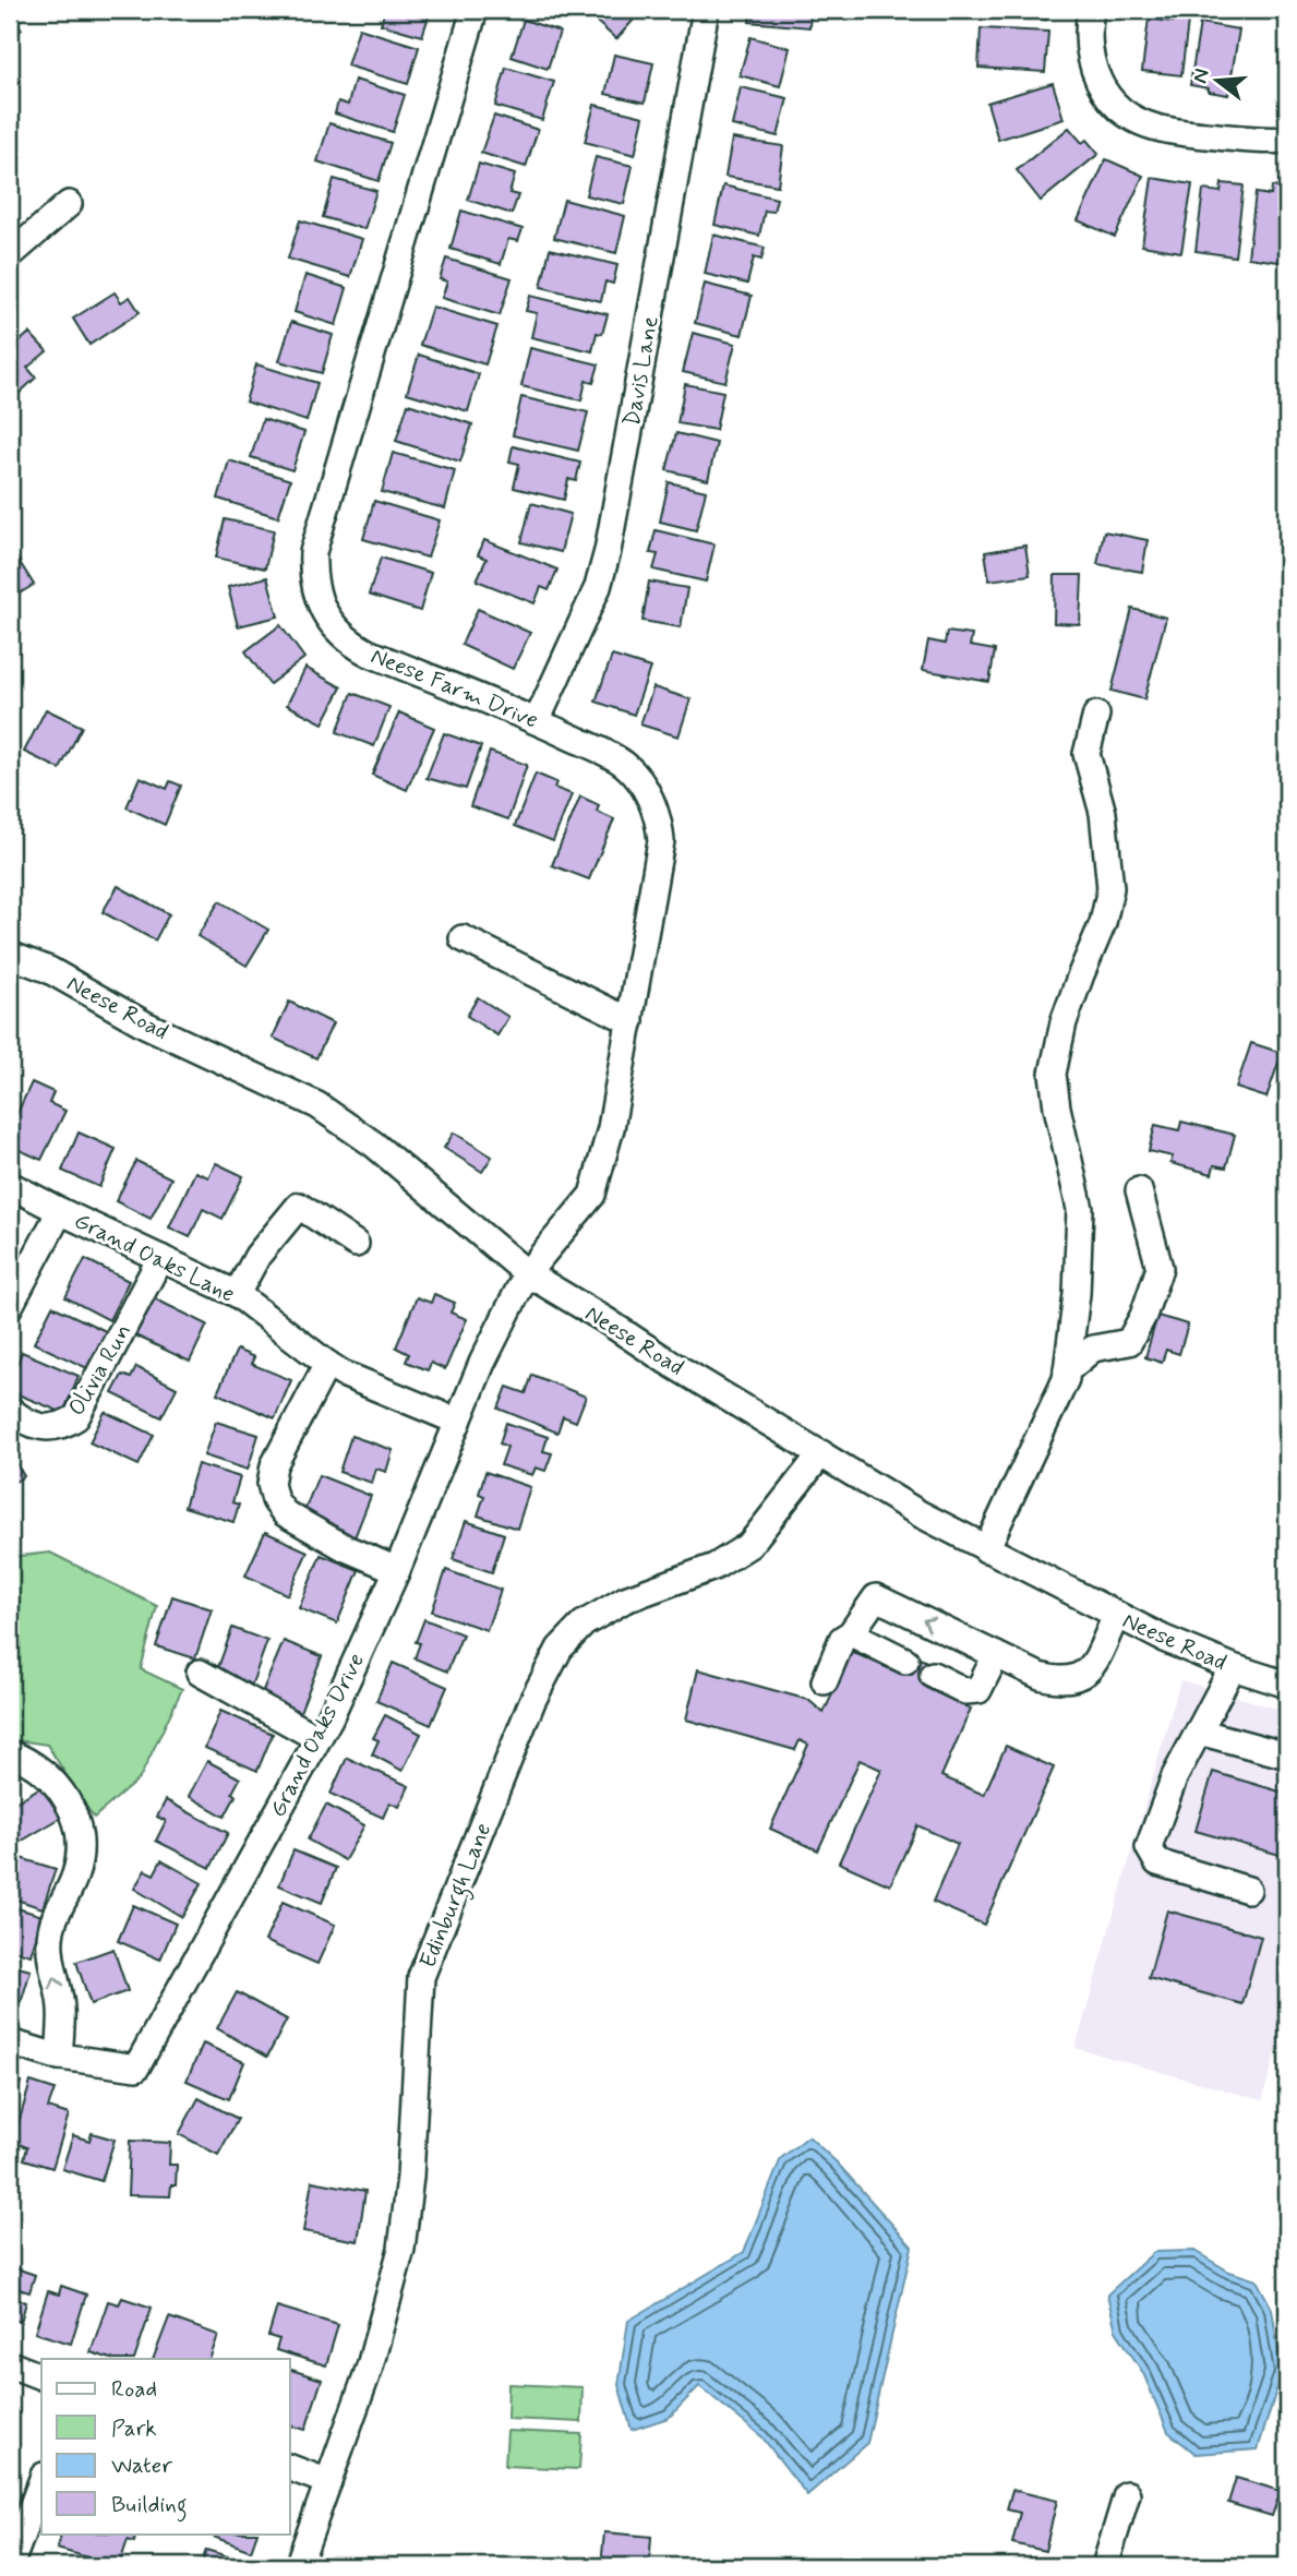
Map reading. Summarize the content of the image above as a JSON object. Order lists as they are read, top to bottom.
{
  "streets": {
    "street": [
      "Davis Lane",
      "Neese Farm Drive",
      "Neese Road",
      "Grand Oaks Lane",
      "Olivia Run",
      "Grand Oaks Drive",
      "Edinburgh Lane"
    ]
  },
  "crossings": [
    ["Davis Lane", "Neese Farm Drive"],
    ["Neese Farm Drive", "Neese Road"],
    ["Neese Farm Drive", "Grand Oaks Drive"],
    ["Neese Road", "Grand Oaks Drive"],
    ["Neese Road", "Edinburgh Lane"],
    ["Grand Oaks Lane", "Olivia Run"],
    ["Grand Oaks Lane", "Grand Oaks Drive"]
  ],
  "legend": [
    "Road",
    "Park",
    "Water",
    "Building"
  ],
  "north": "left"
}
